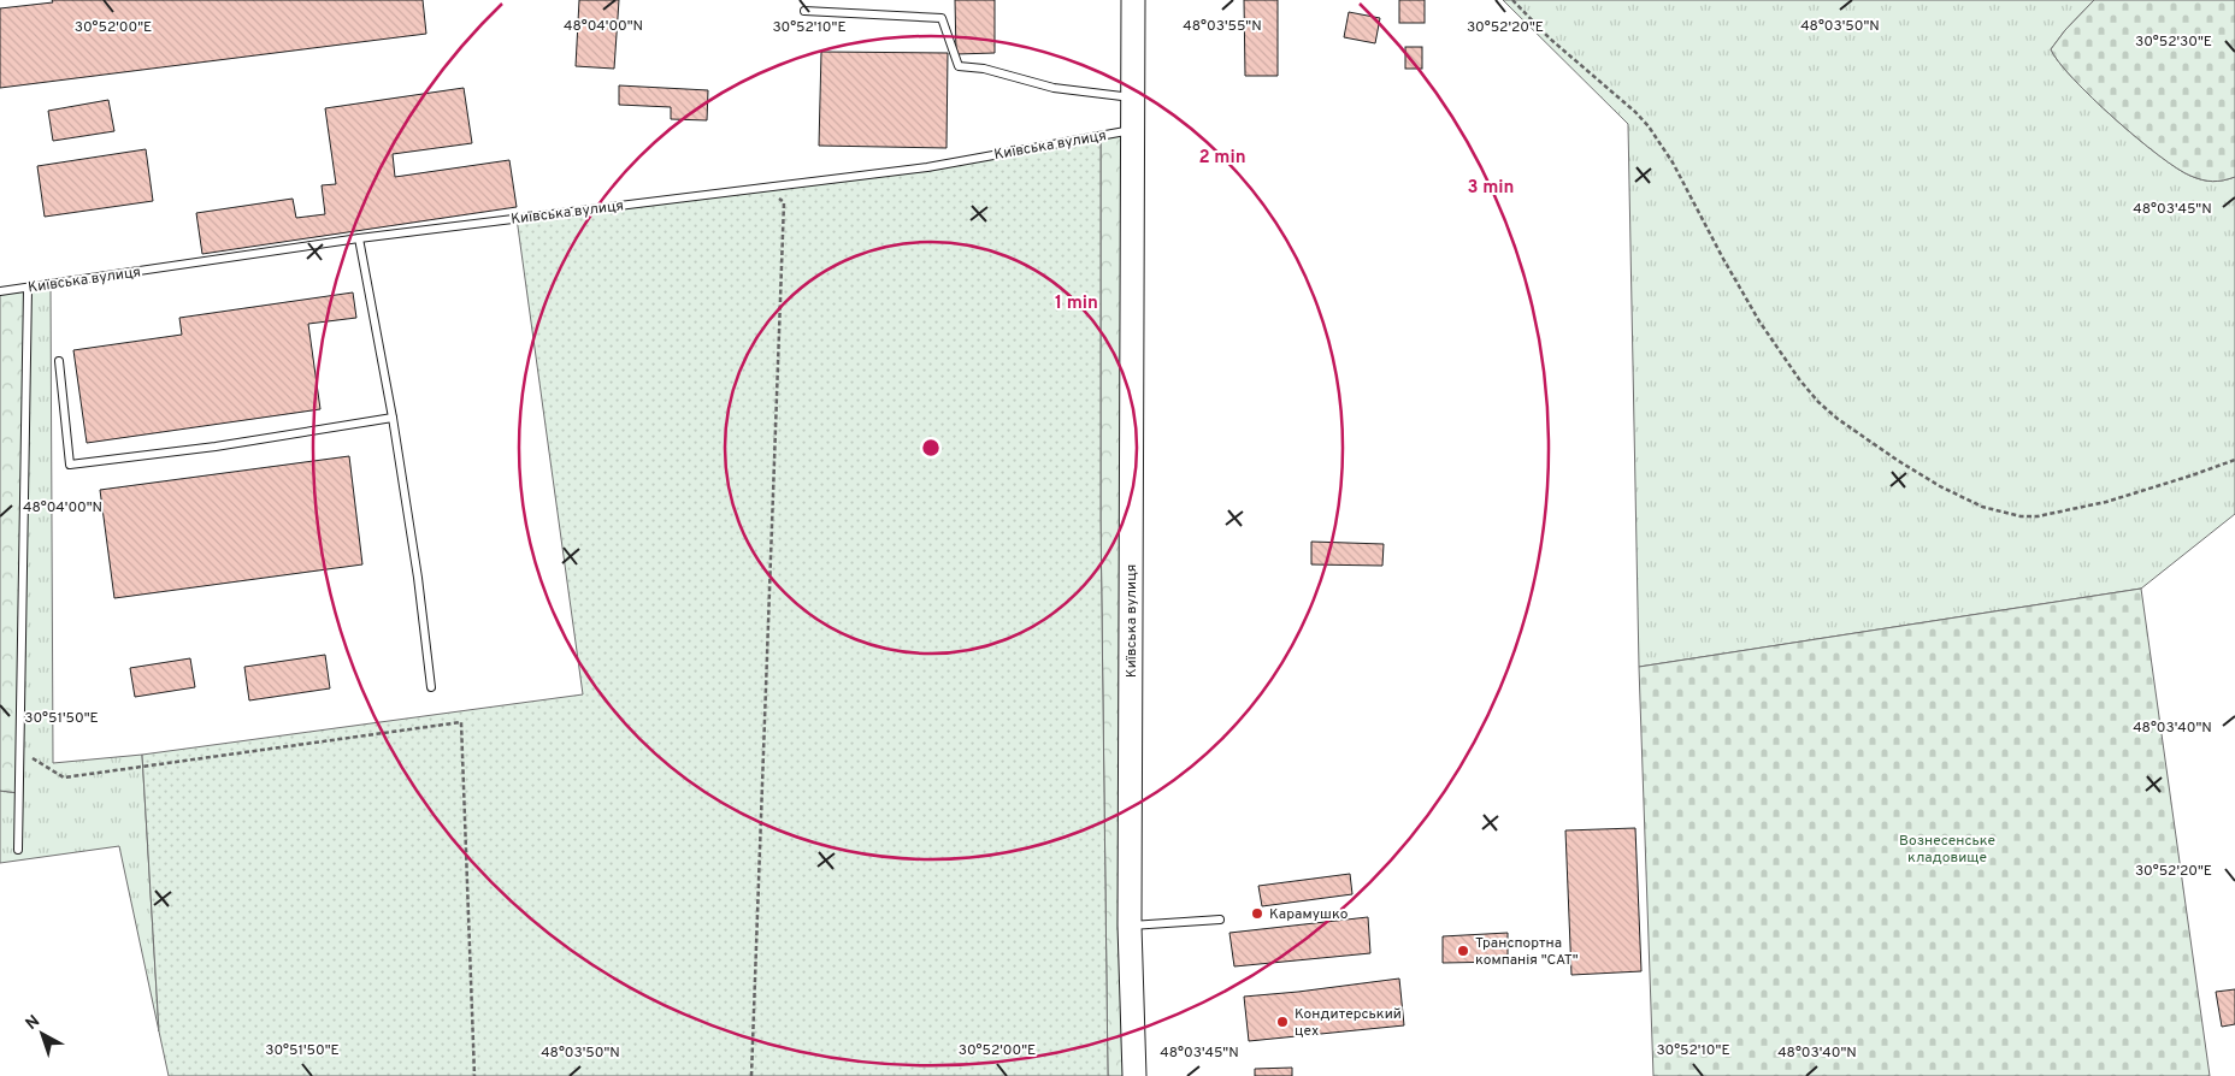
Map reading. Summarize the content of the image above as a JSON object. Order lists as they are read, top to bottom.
{
  "streets": {
    "main road": ["Київська вулиця"]
  },
  "parks": ["Вознесенське кладовище"],
  "places": ["Карамушко", "Транспортна компанія \"САТ\"", "Кондитерський цех"],
  "north": "top left",
  "coordinates": [
    "48°04'00\"N",
    "48°03'55\"N",
    "48°03'50\"N",
    "30°52'00\"E",
    "30°52'20\"E",
    "30°52'10\"E",
    "30°52'30\"E",
    "48°03'45\"N",
    "30°51'50\"E",
    "48°03'40\"N"
  ],
  "rings": ["2 min", "3 min", "1 min"]
}
